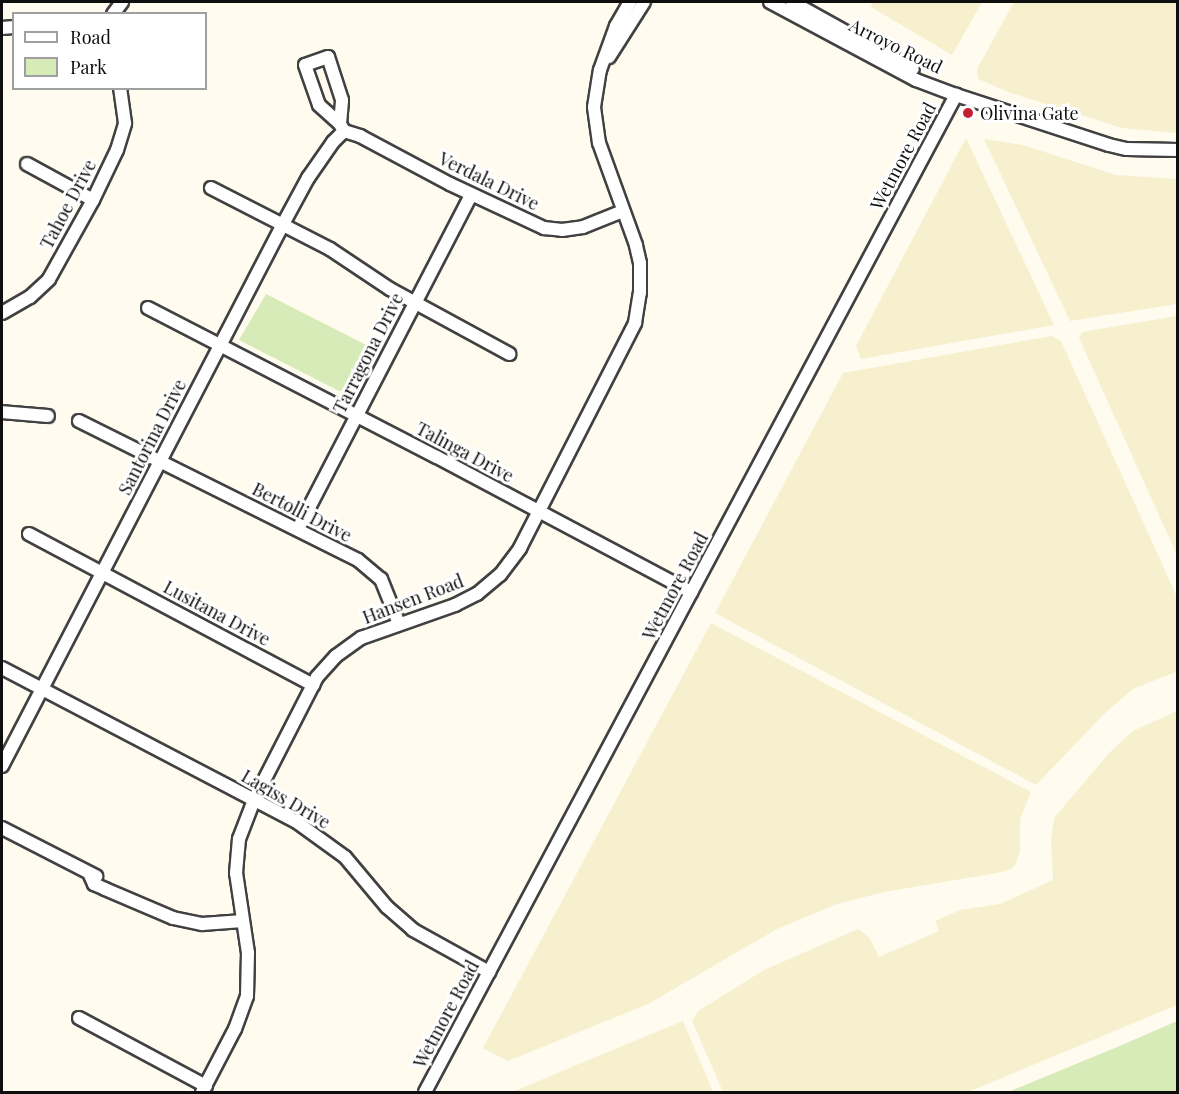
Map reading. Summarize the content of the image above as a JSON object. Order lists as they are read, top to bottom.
{
  "streets": {
    "street": [
      "Arroyo Road",
      "Wetmore Road",
      "Verdala Drive",
      "Tahoe Drive",
      "Tarragona Drive",
      "Santorina Drive",
      "Talinga Drive",
      "Bertolli Drive",
      "Hansen Road",
      "Lusitana Drive",
      "Lagiss Drive"
    ]
  },
  "crossings": [
    ["Arroyo Road", "Wetmore Road"],
    ["Wetmore Road", "Talinga Drive"],
    ["Wetmore Road", "Lagiss Drive"],
    ["Verdala Drive", "Tarragona Drive"],
    ["Verdala Drive", "Santorina Drive"],
    ["Verdala Drive", "Hansen Road"],
    ["Tarragona Drive", "Talinga Drive"],
    ["Tarragona Drive", "Bertolli Drive"],
    ["Santorina Drive", "Talinga Drive"],
    ["Santorina Drive", "Bertolli Drive"],
    ["Santorina Drive", "Lusitana Drive"],
    ["Santorina Drive", "Lagiss Drive"],
    ["Talinga Drive", "Hansen Road"],
    ["Bertolli Drive", "Hansen Road"],
    ["Hansen Road", "Lusitana Drive"],
    ["Hansen Road", "Lagiss Drive"]
  ],
  "places": ["Olivina Gate"],
  "legend": ["Road", "Park"]
}
